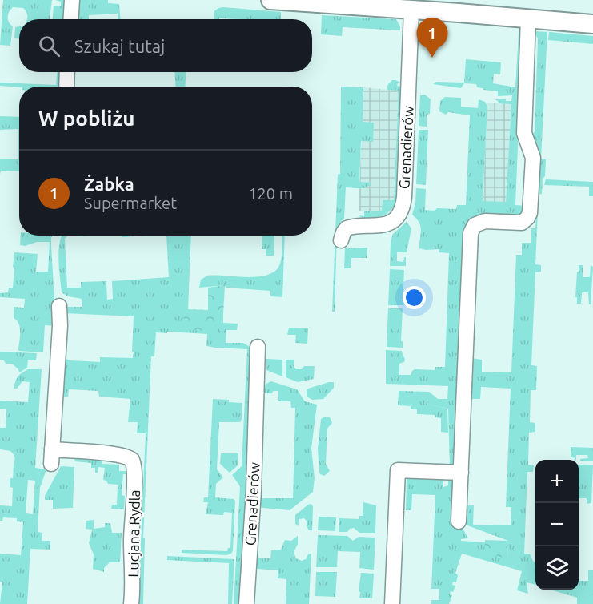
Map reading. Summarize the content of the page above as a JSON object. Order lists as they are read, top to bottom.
{
  "streets": {
    "street": ["Grenadierów", "Lucjana Rydla"]
  },
  "page": {
    "pins": "1",
    "search": "Szukaj tutaj",
    "heading": "W pobliżu",
    "list": [
      {
        "mark": "1",
        "name": "Żabka",
        "note": "Supermarket",
        "value": "120 m"
      }
    ],
    "map_buttons": ["+", "−"]
  }
}
